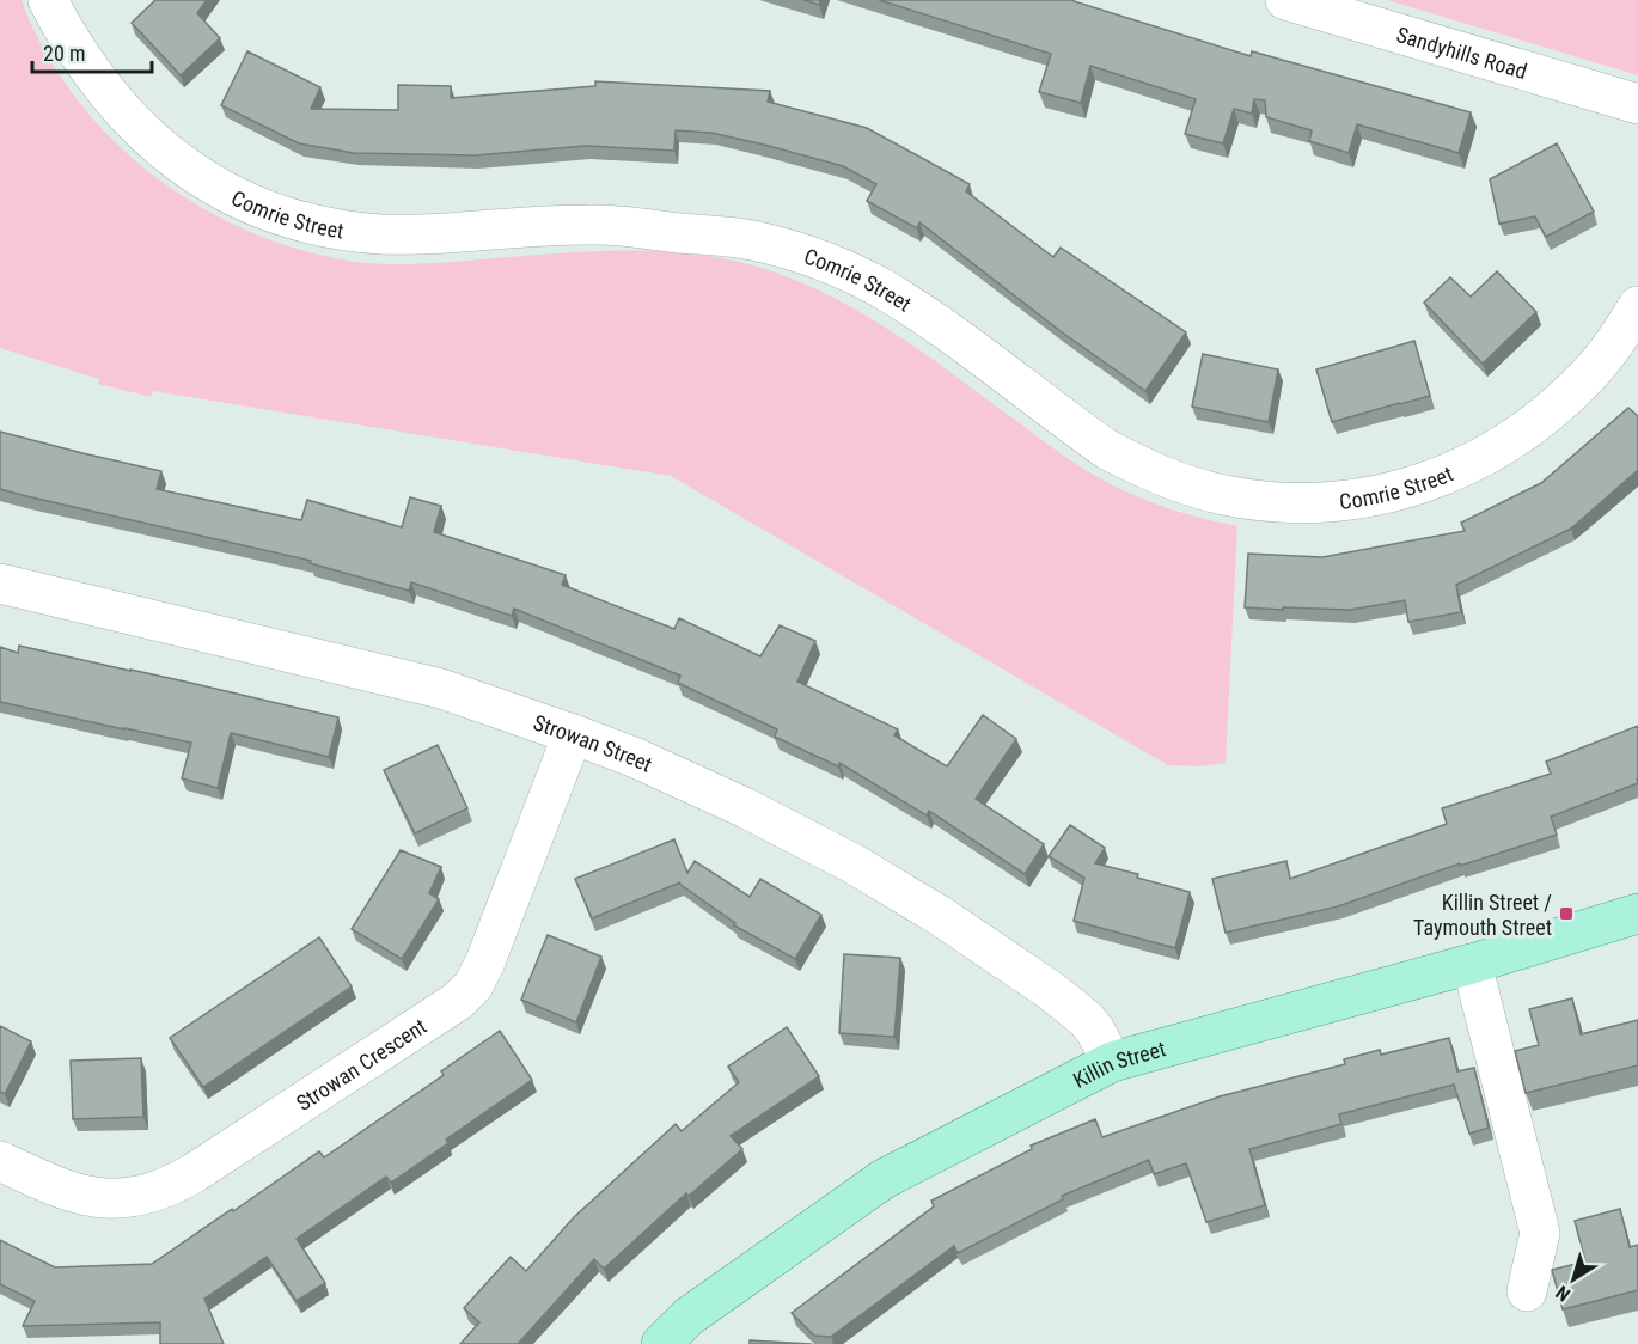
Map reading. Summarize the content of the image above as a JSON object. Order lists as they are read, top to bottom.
{
  "streets": {
    "main road": ["Killin Street"],
    "street": [
      "Sandyhills Road",
      "Comrie Street",
      "Strowan Street",
      "Strowan Crescent"
    ]
  },
  "crossings": [
    ["Strowan Street", "Strowan Crescent"],
    ["Strowan Street", "Killin Street"]
  ],
  "places": {
    "transit": ["Killin Street / Taymouth Street"]
  },
  "scale_bar": "20 m",
  "north": "bottom left"
}
